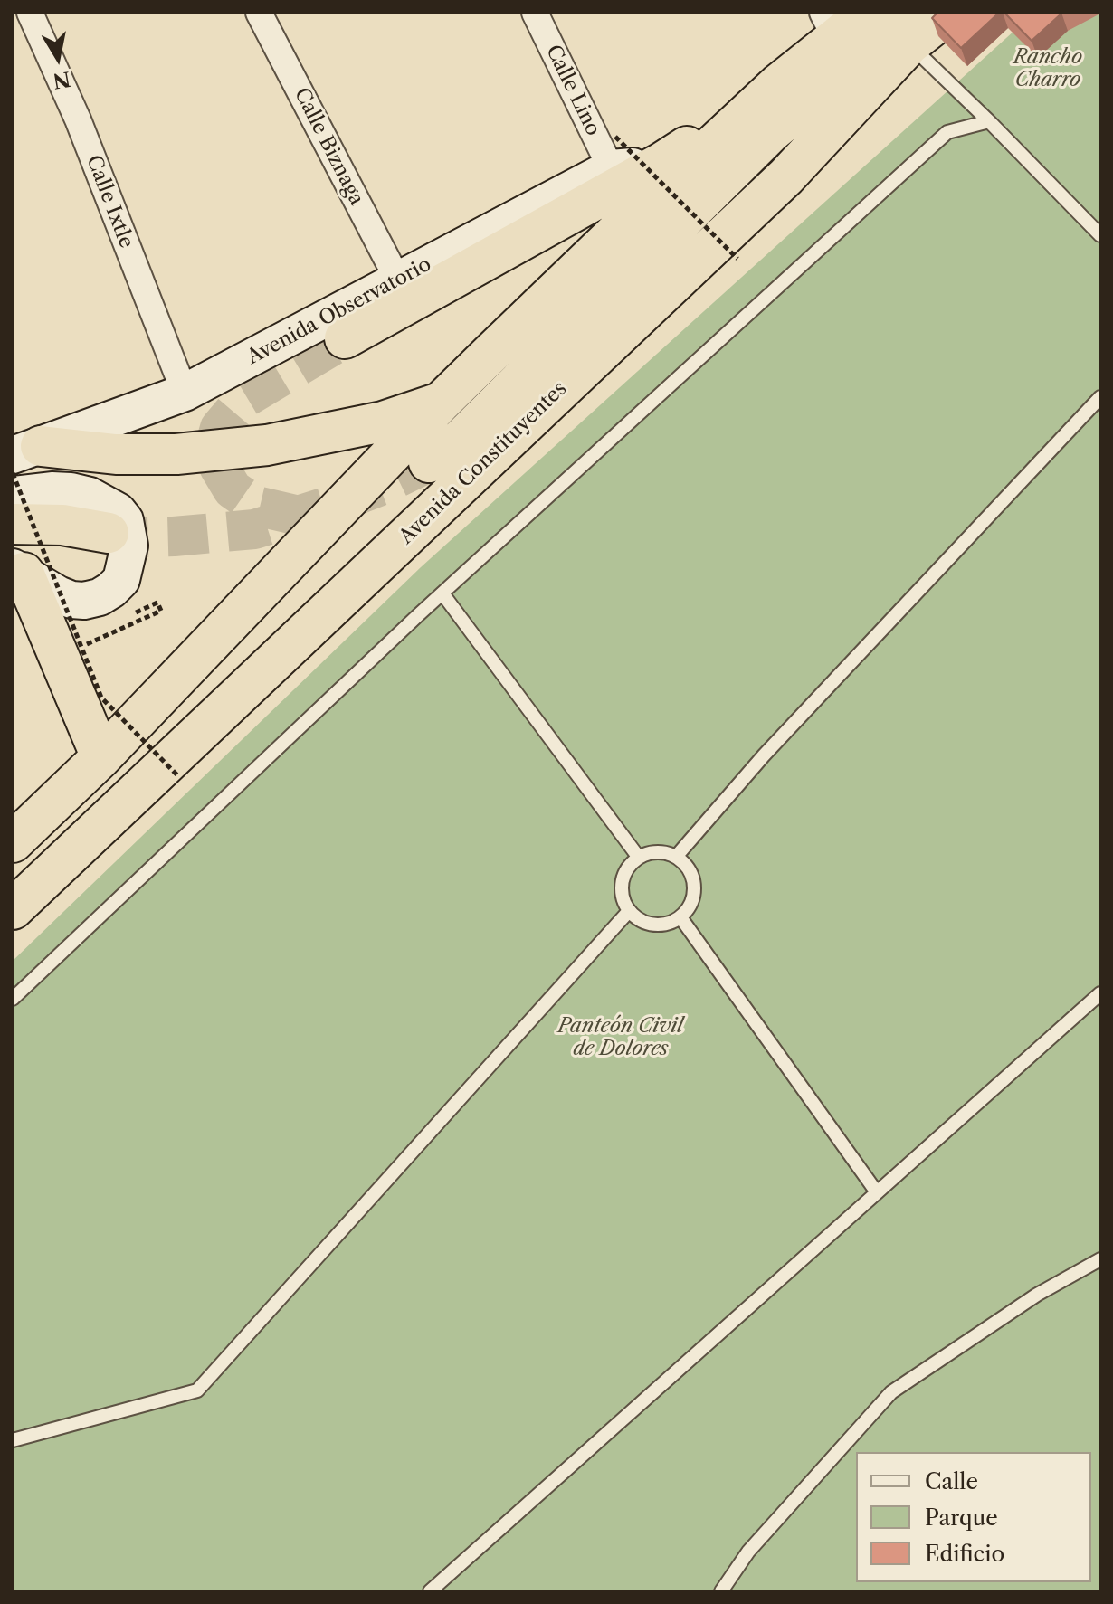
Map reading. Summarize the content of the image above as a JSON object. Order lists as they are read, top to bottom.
{
  "streets": {
    "highway": ["Avenida Constituyentes"],
    "main road": ["Avenida Observatorio"],
    "street": ["Calle Lino", "Calle Biznaga", "Calle Ixtle"]
  },
  "crossings": [
    ["Calle Lino", "Avenida Observatorio"],
    ["Calle Biznaga", "Avenida Observatorio"],
    ["Calle Ixtle", "Avenida Observatorio"]
  ],
  "parks": ["Rancho Charro", "Panteón Civil de Dolores"],
  "legend": ["Calle", "Parque", "Edificio"],
  "north": "bottom"
}
